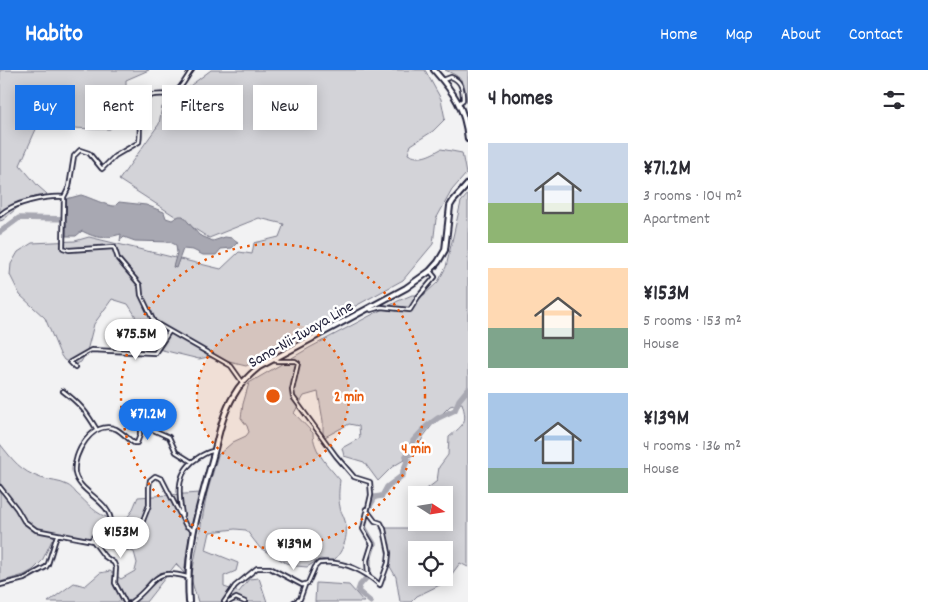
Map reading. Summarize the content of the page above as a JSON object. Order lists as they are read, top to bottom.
{
  "streets": {
    "main road": ["Sano-Nii-Iwaya Line"]
  },
  "north": "right",
  "page": {
    "header": "Habito",
    "nav": [
      "Home",
      "Map",
      "About",
      "Contact"
    ],
    "heading": "4 homes",
    "chip": [
      "Buy",
      "Rent",
      "Filters",
      "New"
    ],
    "list": [
      {
        "name": "¥71.2M",
        "note": "3 rooms · 104 m² · Apartment"
      },
      {
        "name": "¥153M",
        "note": "5 rooms · 153 m² · House"
      },
      {
        "name": "¥139M",
        "note": "4 rooms · 136 m² · House"
      }
    ],
    "price": [
      "¥75.5M",
      "¥71.2M",
      "¥153M",
      "¥139M"
    ]
  },
  "rings": ["2 min", "4 min"]
}
